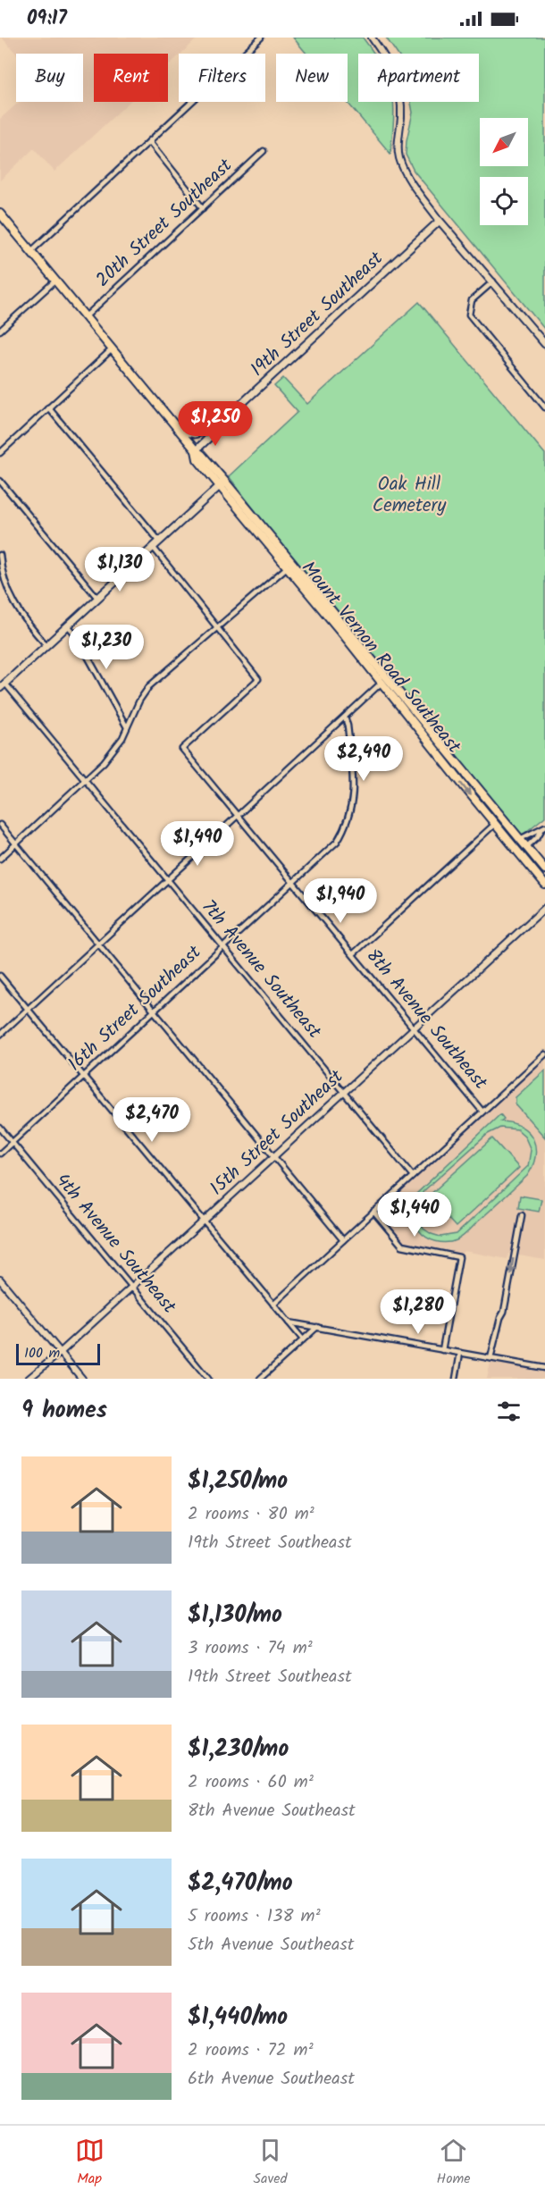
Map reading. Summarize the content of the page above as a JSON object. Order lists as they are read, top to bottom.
{
  "streets": {
    "main road": ["19th Street Southeast", "Mount Vernon Road Southeast"],
    "street": [
      "20th Street Southeast",
      "7th Avenue Southeast",
      "16th Street Southeast",
      "8th Avenue Southeast",
      "15th Street Southeast",
      "4th Avenue Southeast"
    ]
  },
  "crossings": [
    ["20th Street Southeast", "Mount Vernon Road Southeast"],
    ["19th Street Southeast", "Mount Vernon Road Southeast"],
    ["7th Avenue Southeast", "16th Street Southeast"],
    ["7th Avenue Southeast", "15th Street Southeast"],
    ["16th Street Southeast", "8th Avenue Southeast"],
    ["16th Street Southeast", "4th Avenue Southeast"],
    ["8th Avenue Southeast", "15th Street Southeast"],
    ["15th Street Southeast", "4th Avenue Southeast"]
  ],
  "parks": ["Oak Hill Cemetery"],
  "scale_bar": "100 m",
  "north": "bottom left",
  "page": {
    "status": "09:17",
    "chip": [
      "Buy",
      "Rent",
      "Filters",
      "New",
      "Apartment"
    ],
    "price": [
      "$1,250",
      "$1,130",
      "$1,230",
      "$2,490",
      "$1,490",
      "$1,940",
      "$2,470",
      "$1,440",
      "$1,280"
    ],
    "scale": "100 m",
    "heading": "9 homes",
    "list": [
      {
        "name": "$1,250/mo",
        "note": "2 rooms · 80 m² · 19th Street Southeast"
      },
      {
        "name": "$1,130/mo",
        "note": "3 rooms · 74 m² · 19th Street Southeast"
      },
      {
        "name": "$1,230/mo",
        "note": "2 rooms · 60 m² · 8th Avenue Southeast"
      },
      {
        "name": "$2,470/mo",
        "note": "5 rooms · 138 m² · 5th Avenue Southeast"
      },
      {
        "name": "$1,440/mo",
        "note": "2 rooms · 72 m² · 6th Avenue Southeast"
      }
    ],
    "tabs": ["Map", "Saved", "Home"]
  }
}
